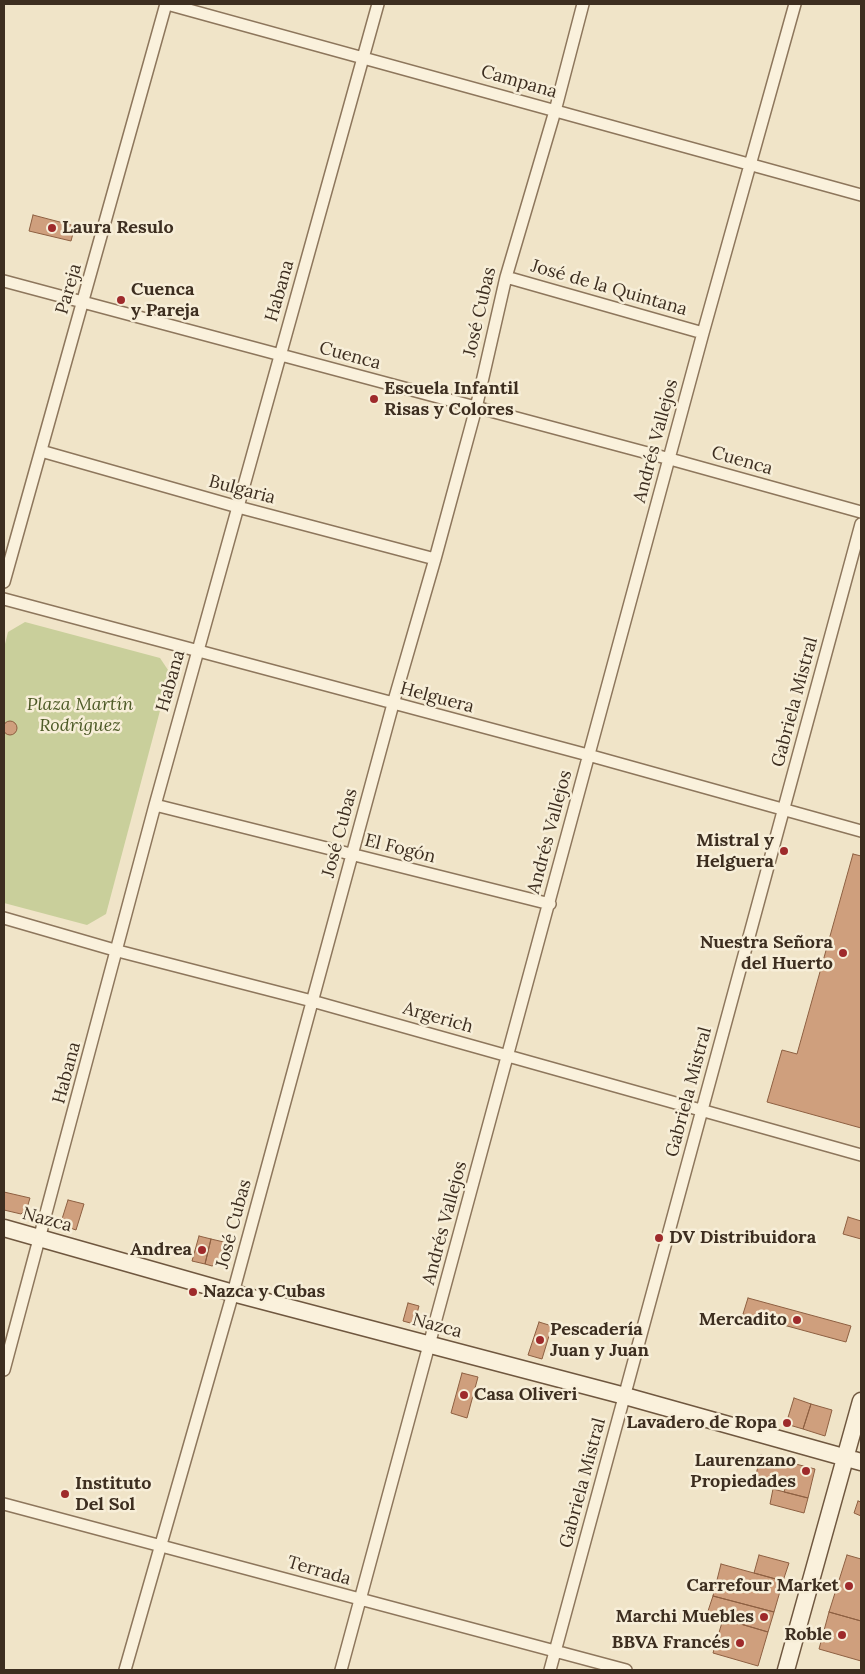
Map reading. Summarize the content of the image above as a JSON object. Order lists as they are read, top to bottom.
{
  "streets": {
    "street": [
      "Campana",
      "José de la Quintana",
      "Pareja",
      "Habana",
      "José Cubas",
      "Cuenca",
      "Andrés Vallejos",
      "Bulgaria",
      "Helguera",
      "Gabriela Mistral",
      "El Fogón",
      "Argerich",
      "Nazca",
      "Terrada"
    ]
  },
  "crossings": [
    ["Campana", "Pareja"],
    ["Campana", "Habana"],
    ["Campana", "José Cubas"],
    ["Campana", "Andrés Vallejos"],
    ["José de la Quintana", "José Cubas"],
    ["José de la Quintana", "Andrés Vallejos"],
    ["Pareja", "Cuenca"],
    ["Pareja", "Bulgaria"],
    ["Habana", "Cuenca"],
    ["Habana", "Bulgaria"],
    ["Habana", "Helguera"],
    ["Habana", "El Fogón"],
    ["Habana", "Argerich"],
    ["Habana", "Nazca"],
    ["José Cubas", "Cuenca"],
    ["José Cubas", "Bulgaria"],
    ["José Cubas", "Helguera"],
    ["José Cubas", "El Fogón"],
    ["José Cubas", "Argerich"],
    ["José Cubas", "Nazca"],
    ["José Cubas", "Terrada"],
    ["Cuenca", "Andrés Vallejos"],
    ["Andrés Vallejos", "Helguera"],
    ["Andrés Vallejos", "El Fogón"],
    ["Andrés Vallejos", "Argerich"],
    ["Andrés Vallejos", "Nazca"],
    ["Andrés Vallejos", "Terrada"],
    ["Helguera", "Gabriela Mistral"],
    ["Gabriela Mistral", "Argerich"],
    ["Gabriela Mistral", "Nazca"],
    ["Gabriela Mistral", "Terrada"]
  ],
  "parks": ["Plaza Martín Rodríguez"],
  "places": [
    "Laura Resulo",
    "Cuenca y Pareja",
    "Escuela Infantil Risas y Colores",
    "Mistral y Helguera",
    "Nuestra Señora del Huerto",
    "DV Distribuidora",
    "Andrea",
    "Nazca y Cubas",
    "Mercadito",
    "Pescadería Juan y Juan",
    "Casa Oliveri",
    "Lavadero de Ropa",
    "Laurenzano Propiedades",
    "Instituto Del Sol",
    "Carrefour Market",
    "Marchi Muebles",
    "Roble",
    "BBVA Francés"
  ]
}
